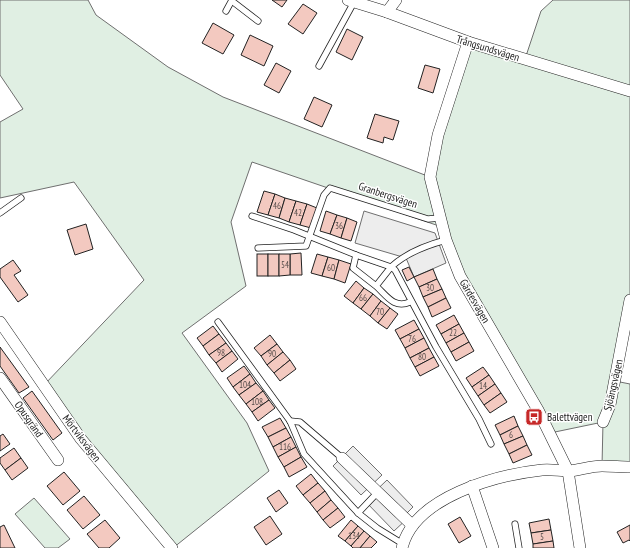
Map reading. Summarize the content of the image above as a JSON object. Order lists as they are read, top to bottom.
{
  "streets": {
    "street": [
      "Trångsundsvägen",
      "Gärdesvägen",
      "Sjöängsvägen",
      "Opusgränd",
      "Mörtviksvägen"
    ],
    "lane": ["Granbergsvägen"]
  },
  "crossings": [
    ["Trångsundsvägen", "Gärdesvägen"],
    ["Granbergsvägen", "Gärdesvägen"]
  ],
  "places": {
    "bus stop": ["Balettvägen"]
  },
  "house_numbers": [
    "46",
    "42",
    "36",
    "54",
    "60",
    "30",
    "66",
    "70",
    "22",
    "76",
    "98",
    "90",
    "80",
    "104",
    "14",
    "108",
    "6",
    "116",
    "134",
    "5"
  ]
}
